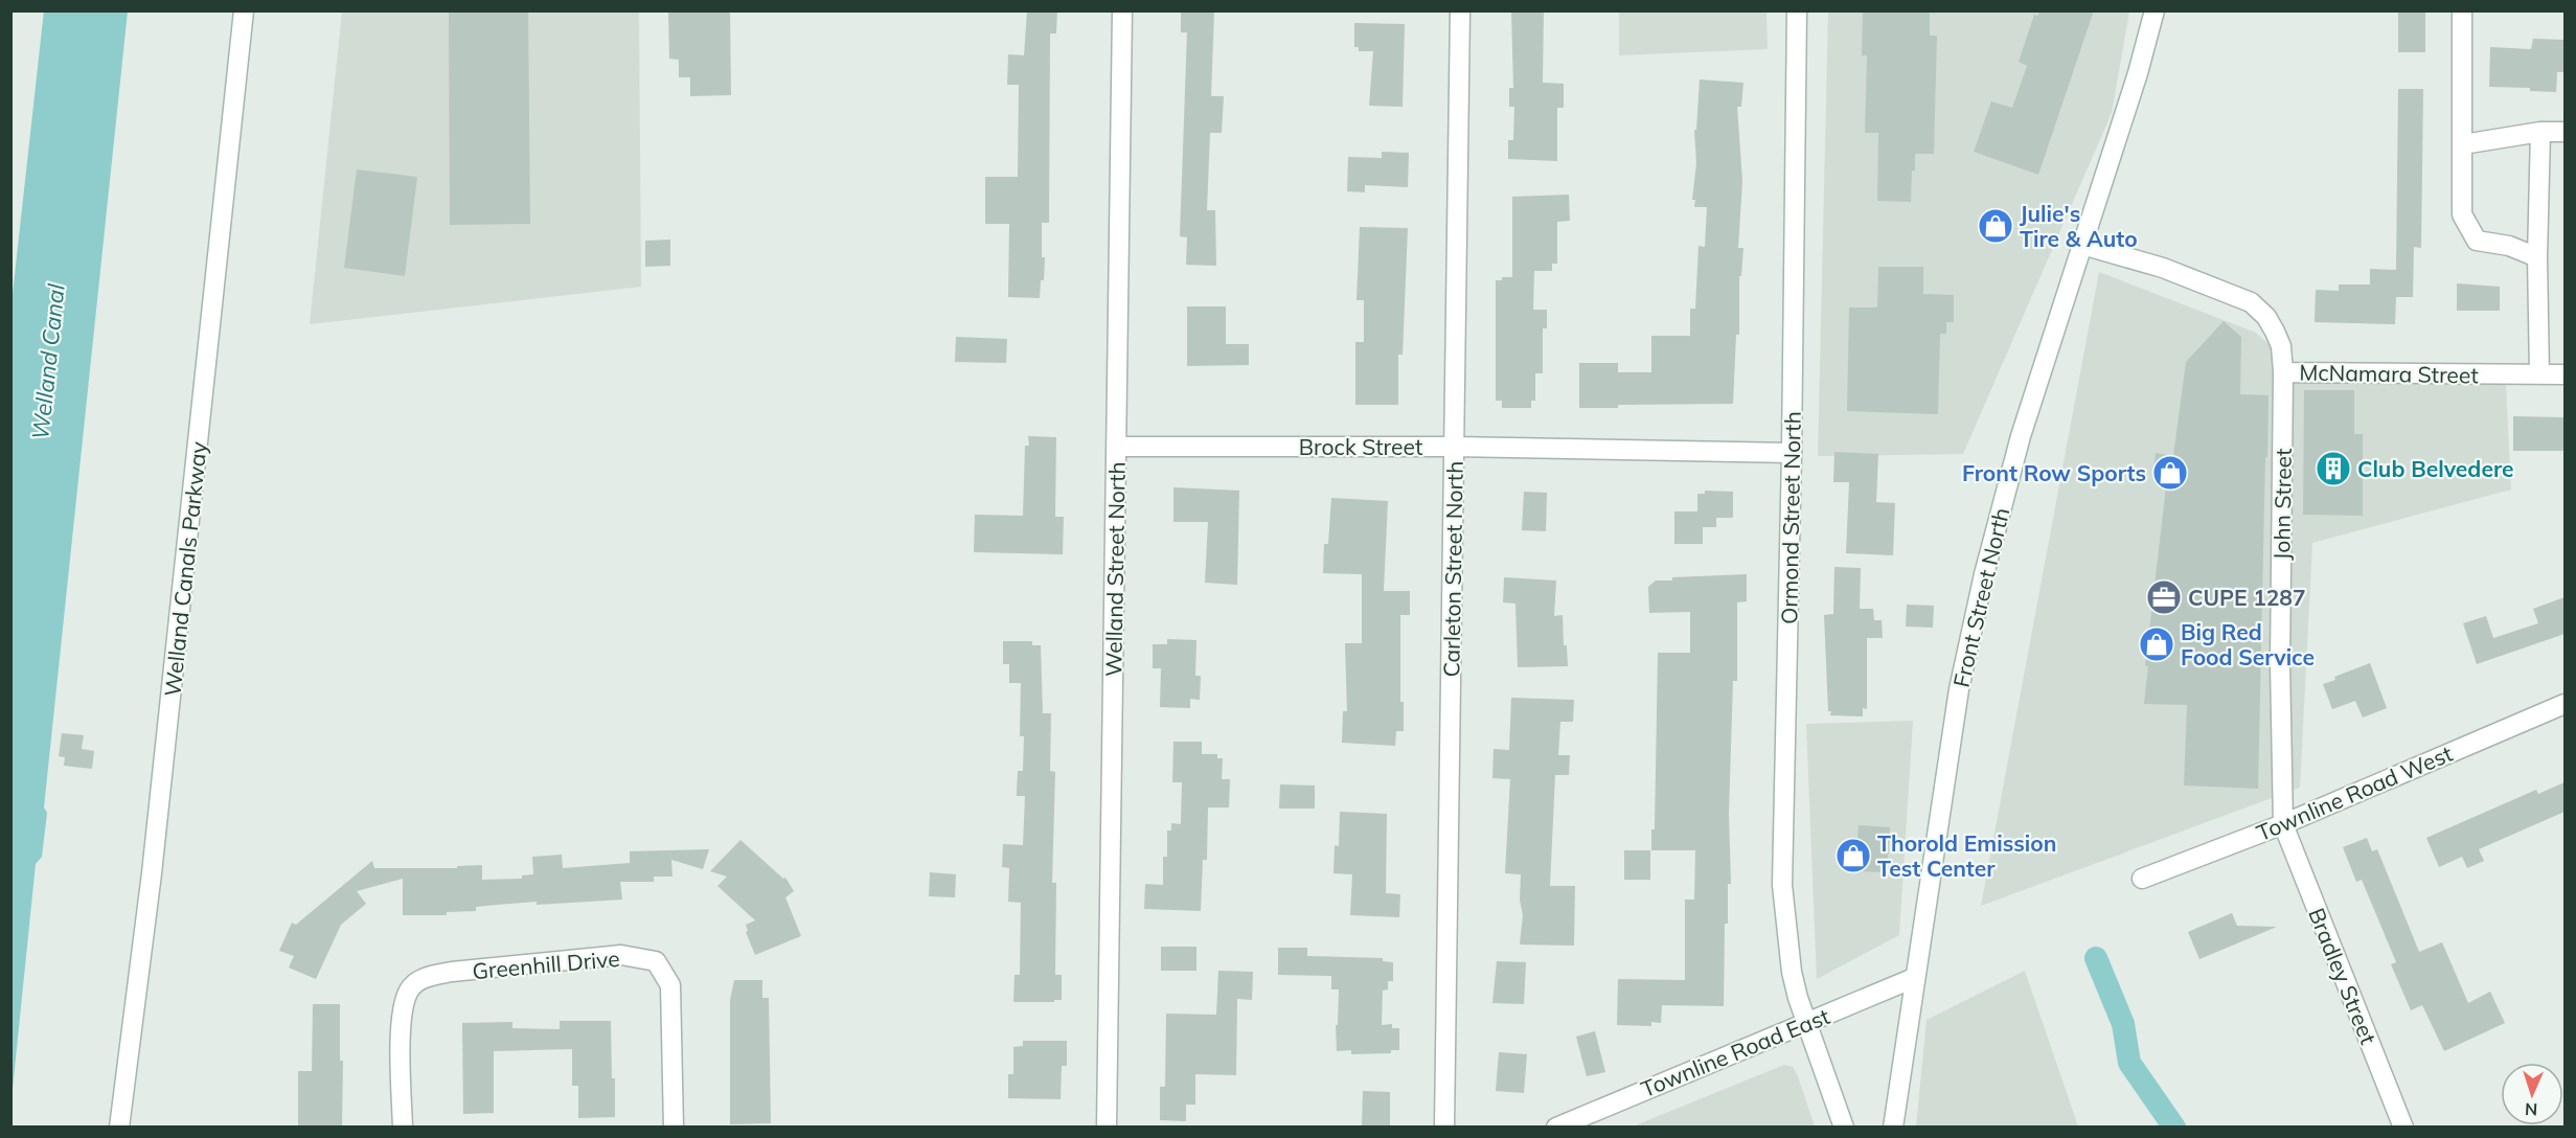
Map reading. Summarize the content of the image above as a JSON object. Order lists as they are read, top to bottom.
{
  "streets": {
    "street": [
      "McNamara Street",
      "Brock Street",
      "John Street",
      "Ormond Street North",
      "Welland Canals Parkway",
      "Welland Street North",
      "Carleton Street North",
      "Front Street North",
      "Townline Road West",
      "Greenhill Drive",
      "Bradley Street",
      "Townline Road East"
    ]
  },
  "crossings": [
    ["McNamara Street", "John Street"],
    ["McNamara Street", "Front Street North"],
    ["Brock Street", "Ormond Street North"],
    ["Brock Street", "Welland Street North"],
    ["Brock Street", "Carleton Street North"],
    ["John Street", "Townline Road West"],
    ["John Street", "Bradley Street"],
    ["Ormond Street North", "Townline Road East"],
    ["Front Street North", "Townline Road East"],
    ["Townline Road West", "Bradley Street"]
  ],
  "water": ["Welland Canal"],
  "places": {
    "shop": [
      "Julie's Tire & Auto",
      "Front Row Sports",
      "Big Red Food Service",
      "Thorold Emission Test Center"
    ],
    "building": ["Club Belvedere"],
    "office": ["CUPE 1287"]
  },
  "north": "bottom"
}
